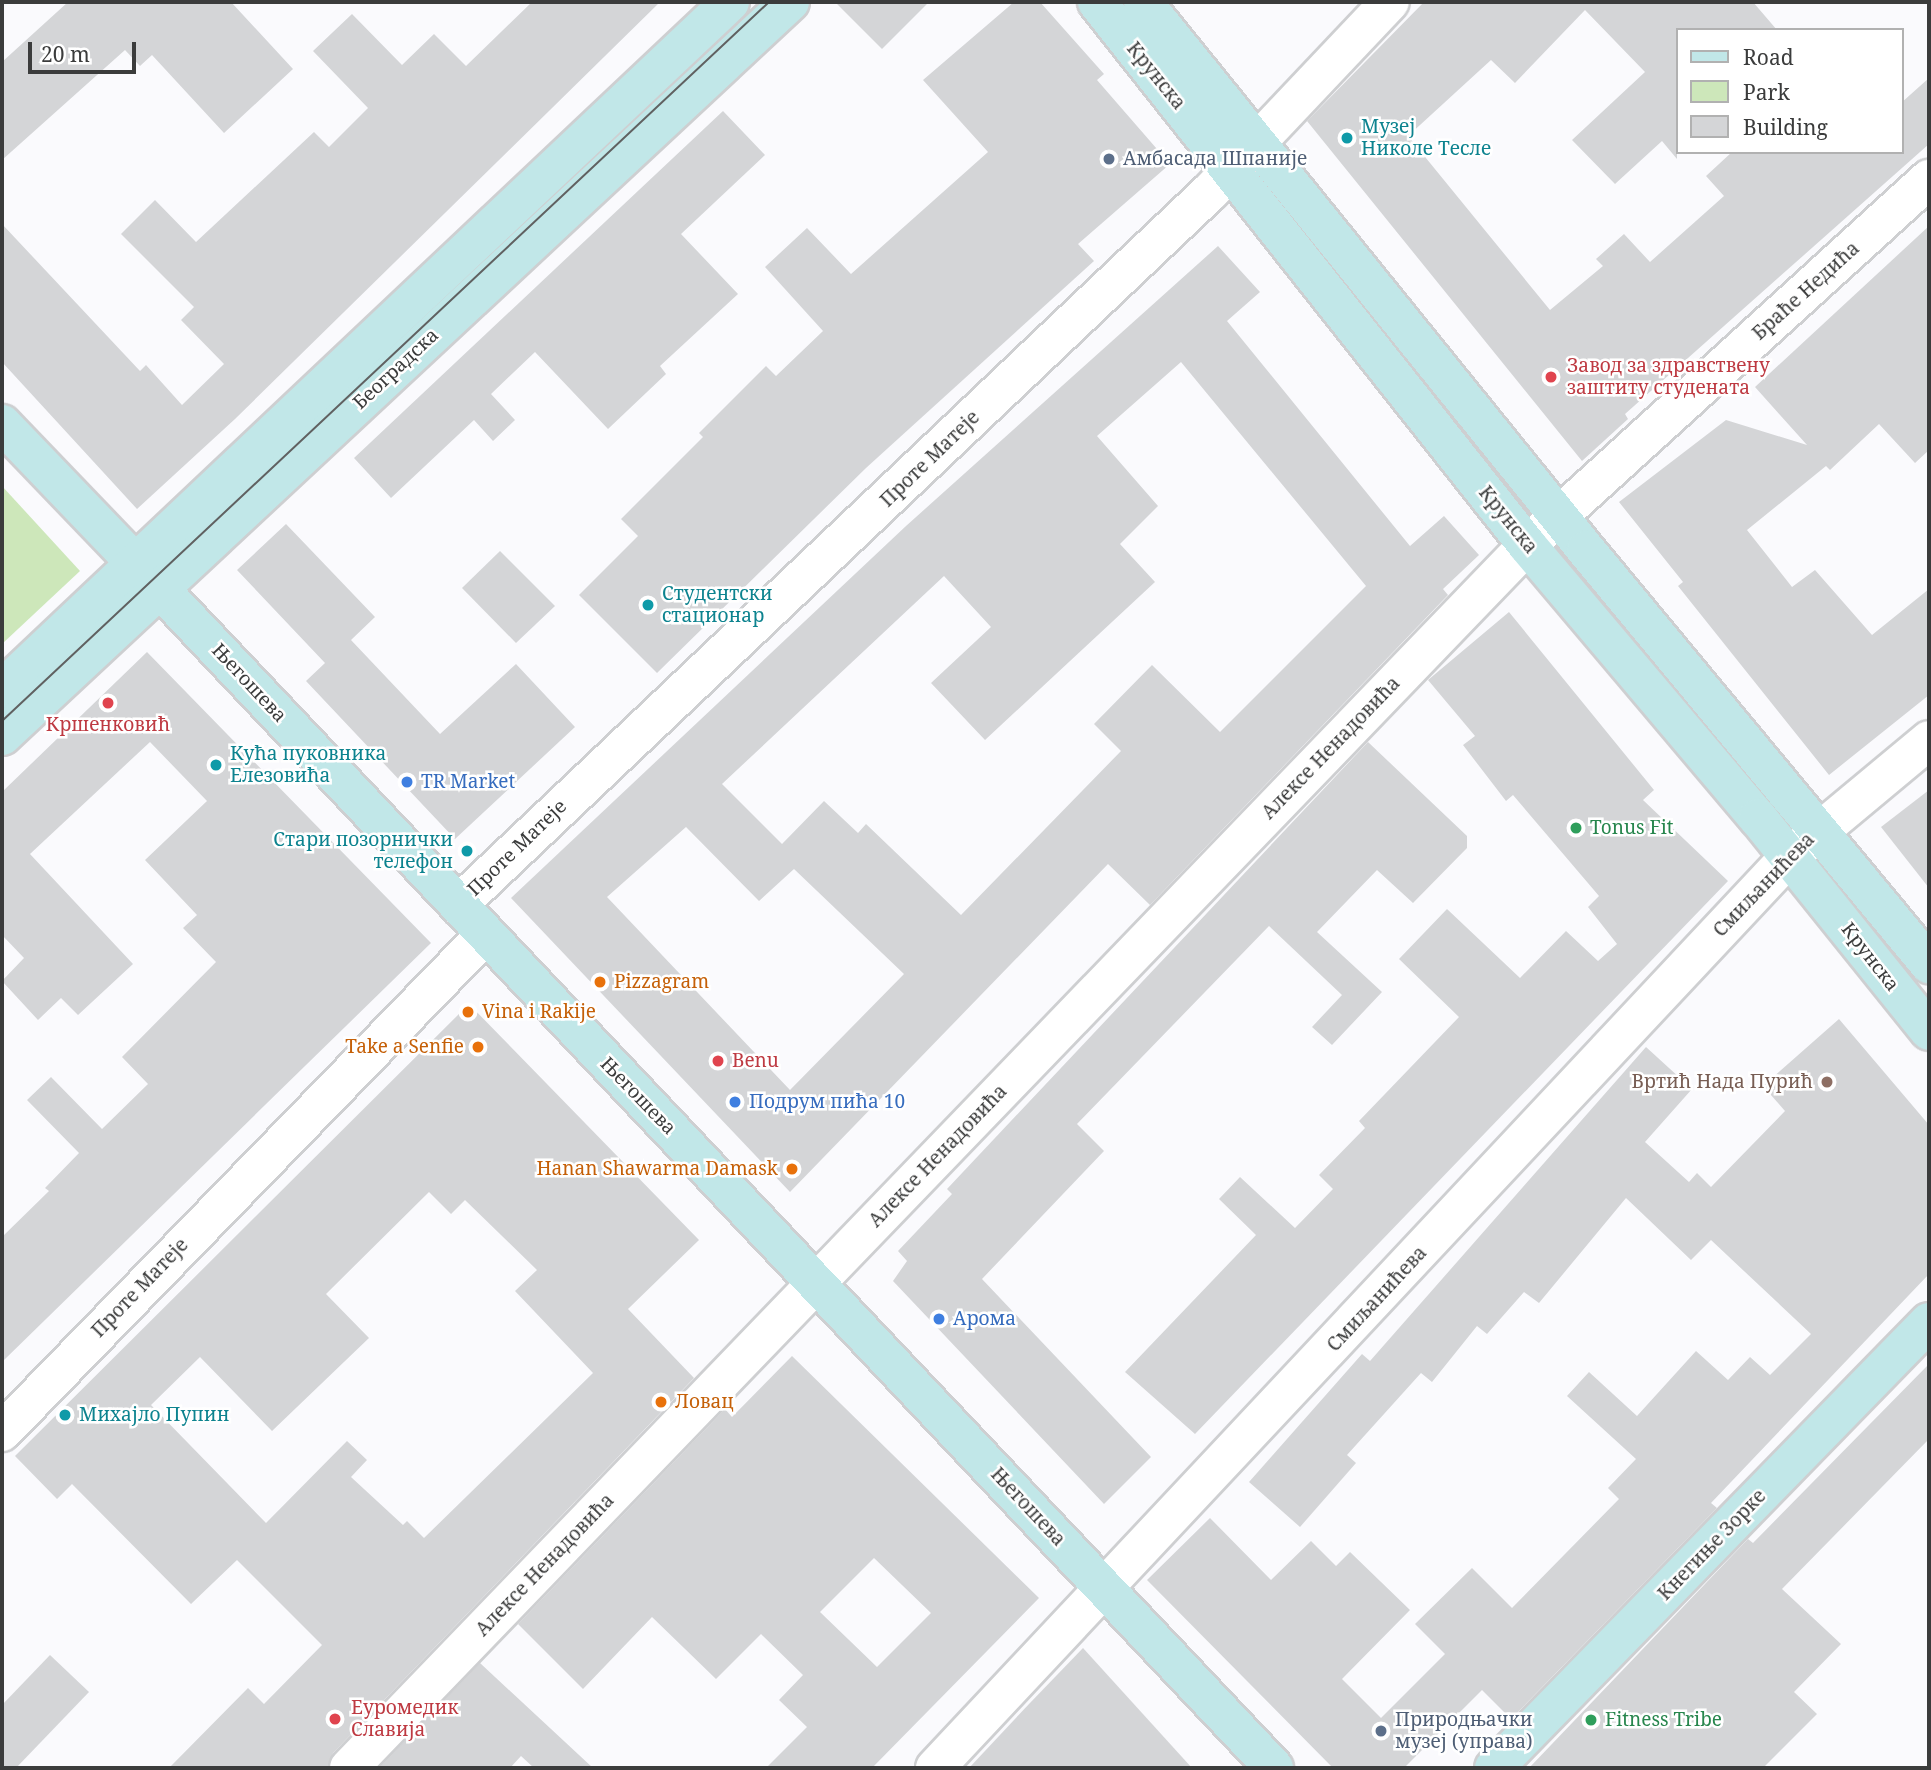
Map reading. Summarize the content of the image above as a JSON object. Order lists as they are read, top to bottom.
{
  "streets": {
    "street": [
      "Крунска",
      "Браће Недића",
      "Београдска",
      "Проте Матеје",
      "Његошева",
      "Алексе Ненадовића",
      "Смиљанићева",
      "Кнегиње Зорке"
    ]
  },
  "crossings": [
    ["Крунска", "Браће Недића"],
    ["Крунска", "Проте Матеје"],
    ["Крунска", "Алексе Ненадовића"],
    ["Крунска", "Смиљанићева"],
    ["Браће Недића", "Алексе Ненадовића"],
    ["Београдска", "Његошева"],
    ["Проте Матеје", "Његошева"],
    ["Његошева", "Алексе Ненадовића"],
    ["Његошева", "Смиљанићева"]
  ],
  "places": [
    "Музеј Николе Тесле",
    "Амбасада Шпаније",
    "Завод за здравствену заштиту студената",
    "Студентски стационар",
    "Кршенковић",
    "Кућа пуковника Елезовића",
    "TR Market",
    "Tonus Fit",
    "Стари позорнички телефон",
    "Pizzagram",
    "Vina i Rakije",
    "Take a Senfie",
    "Benu",
    "Вртић Нада Пурић",
    "Подрум пића 10",
    "Hanan Shawarma Damask",
    "Арома",
    "Ловац",
    "Михајло Пупин",
    "Еуромедик Славија",
    "Fitness Tribe",
    "Природњачки музеј (управа)"
  ],
  "legend": ["Road", "Park", "Building"],
  "scale_bar": "20 m"
}
